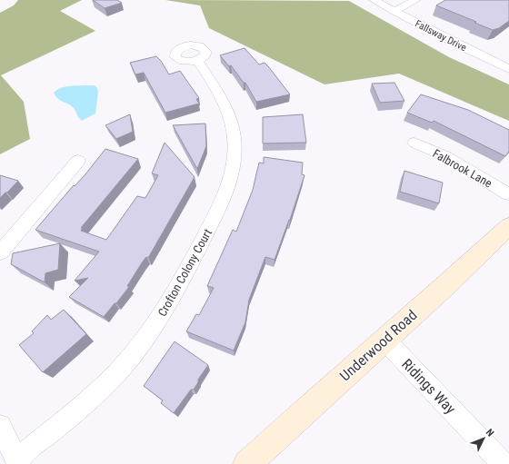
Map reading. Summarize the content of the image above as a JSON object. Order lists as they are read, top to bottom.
{
  "streets": {
    "street": [
      "Fallsway Drive",
      "Falbrook Lane",
      "Crofton Colony Court",
      "Underwood Road",
      "Ridings Way"
    ]
  },
  "crossings": [
    ["Underwood Road", "Ridings Way"]
  ],
  "north": "top right"
}
